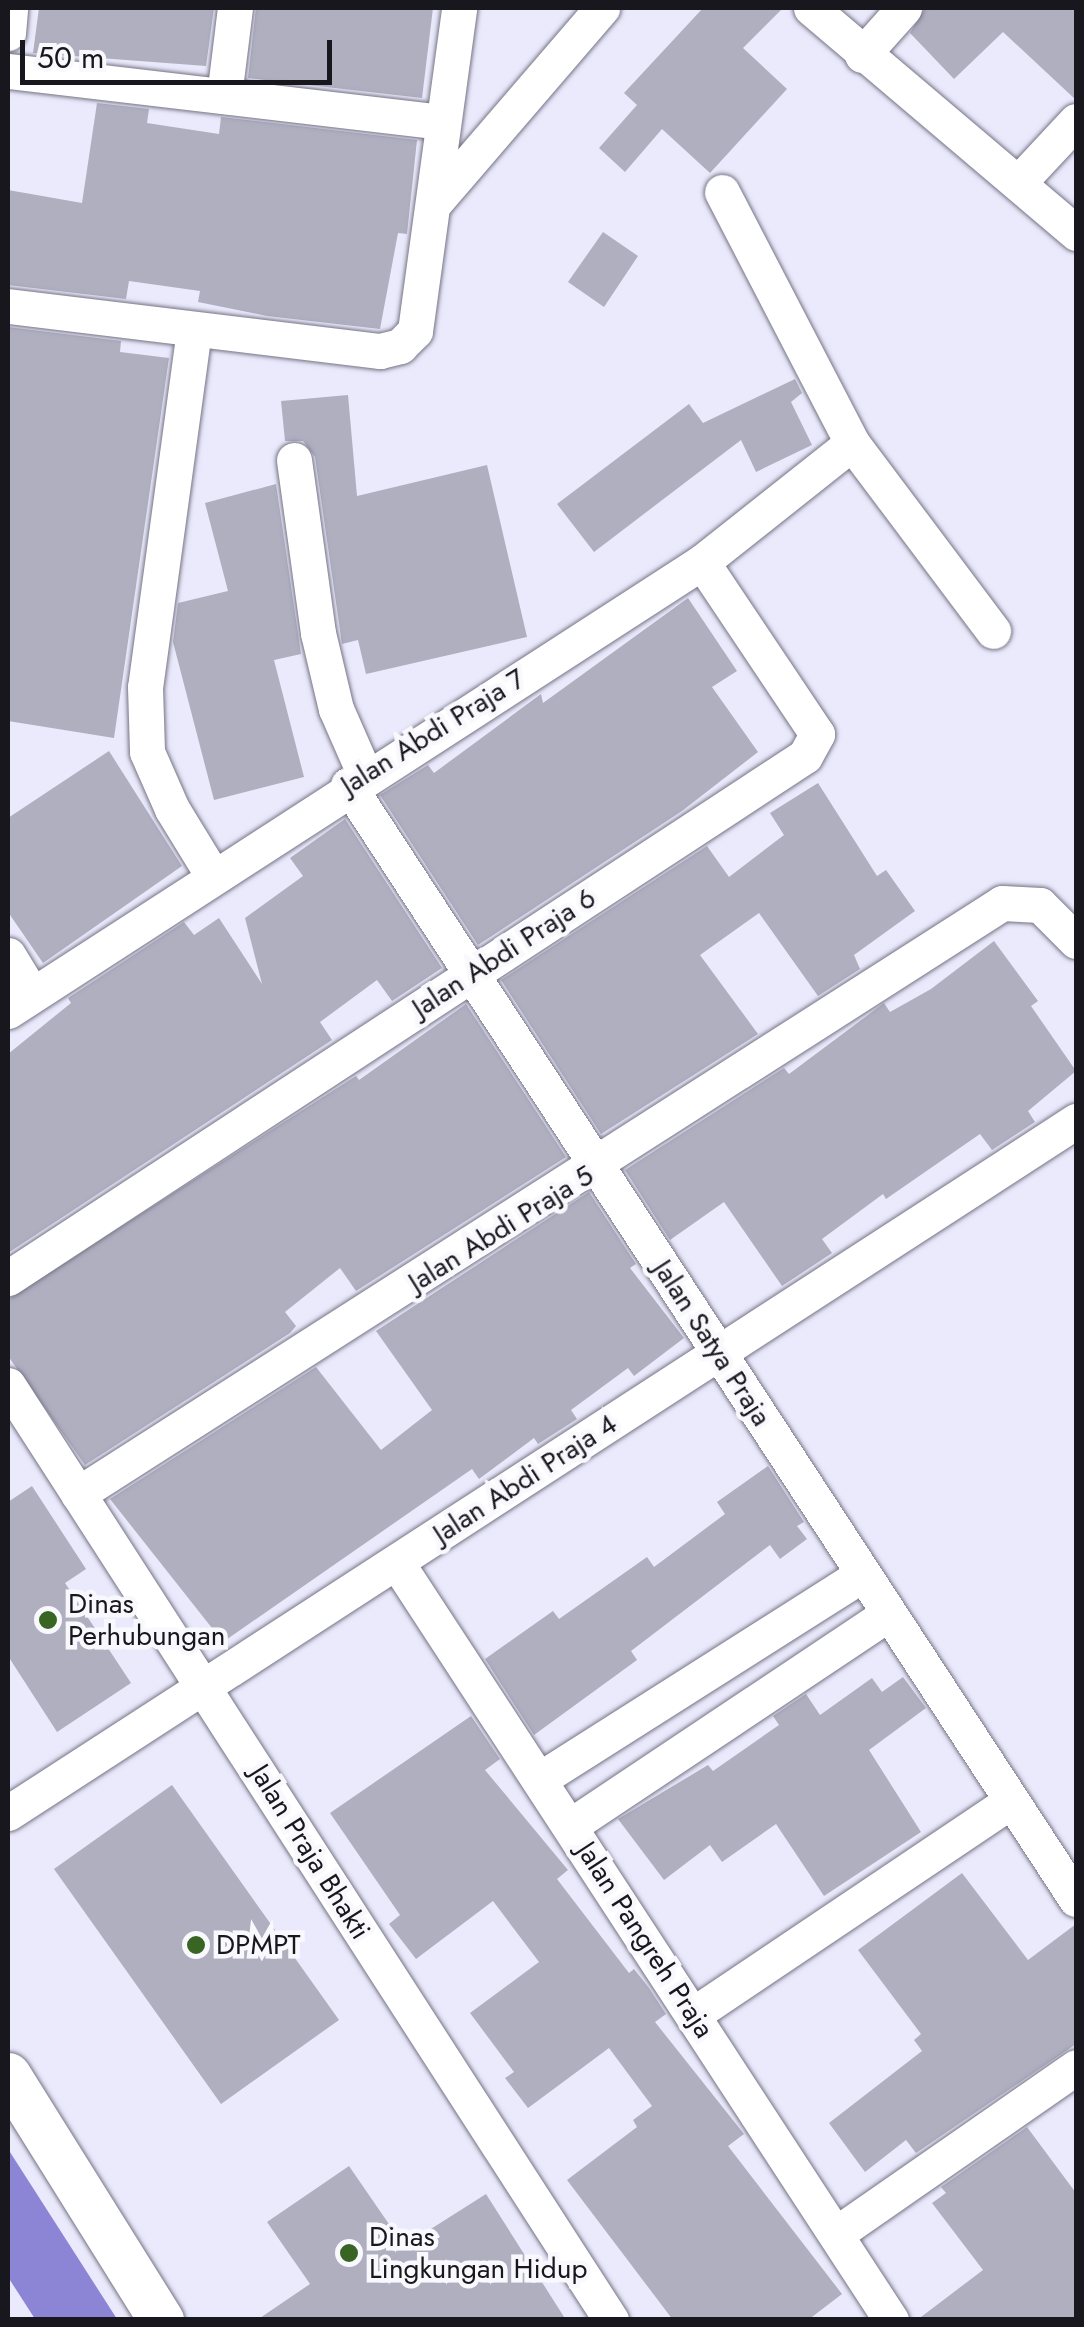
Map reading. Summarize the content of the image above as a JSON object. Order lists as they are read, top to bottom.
{
  "streets": {
    "street": [
      "Jalan Abdi Praja 7",
      "Jalan Abdi Praja 6",
      "Jalan Abdi Praja 5",
      "Jalan Satya Praja",
      "Jalan Abdi Praja 4",
      "Jalan Praja Bhakti",
      "Jalan Pangreh Praja"
    ]
  },
  "crossings": [
    ["Jalan Abdi Praja 7", "Jalan Abdi Praja 6"],
    ["Jalan Abdi Praja 7", "Jalan Satya Praja"],
    ["Jalan Abdi Praja 6", "Jalan Satya Praja"],
    ["Jalan Abdi Praja 5", "Jalan Satya Praja"],
    ["Jalan Abdi Praja 5", "Jalan Praja Bhakti"],
    ["Jalan Satya Praja", "Jalan Abdi Praja 4"],
    ["Jalan Abdi Praja 4", "Jalan Praja Bhakti"],
    ["Jalan Abdi Praja 4", "Jalan Pangreh Praja"]
  ],
  "places": ["Dinas Perhubungan", "DPMPT", "Dinas Lingkungan Hidup"],
  "scale_bar": "50 m"
}
